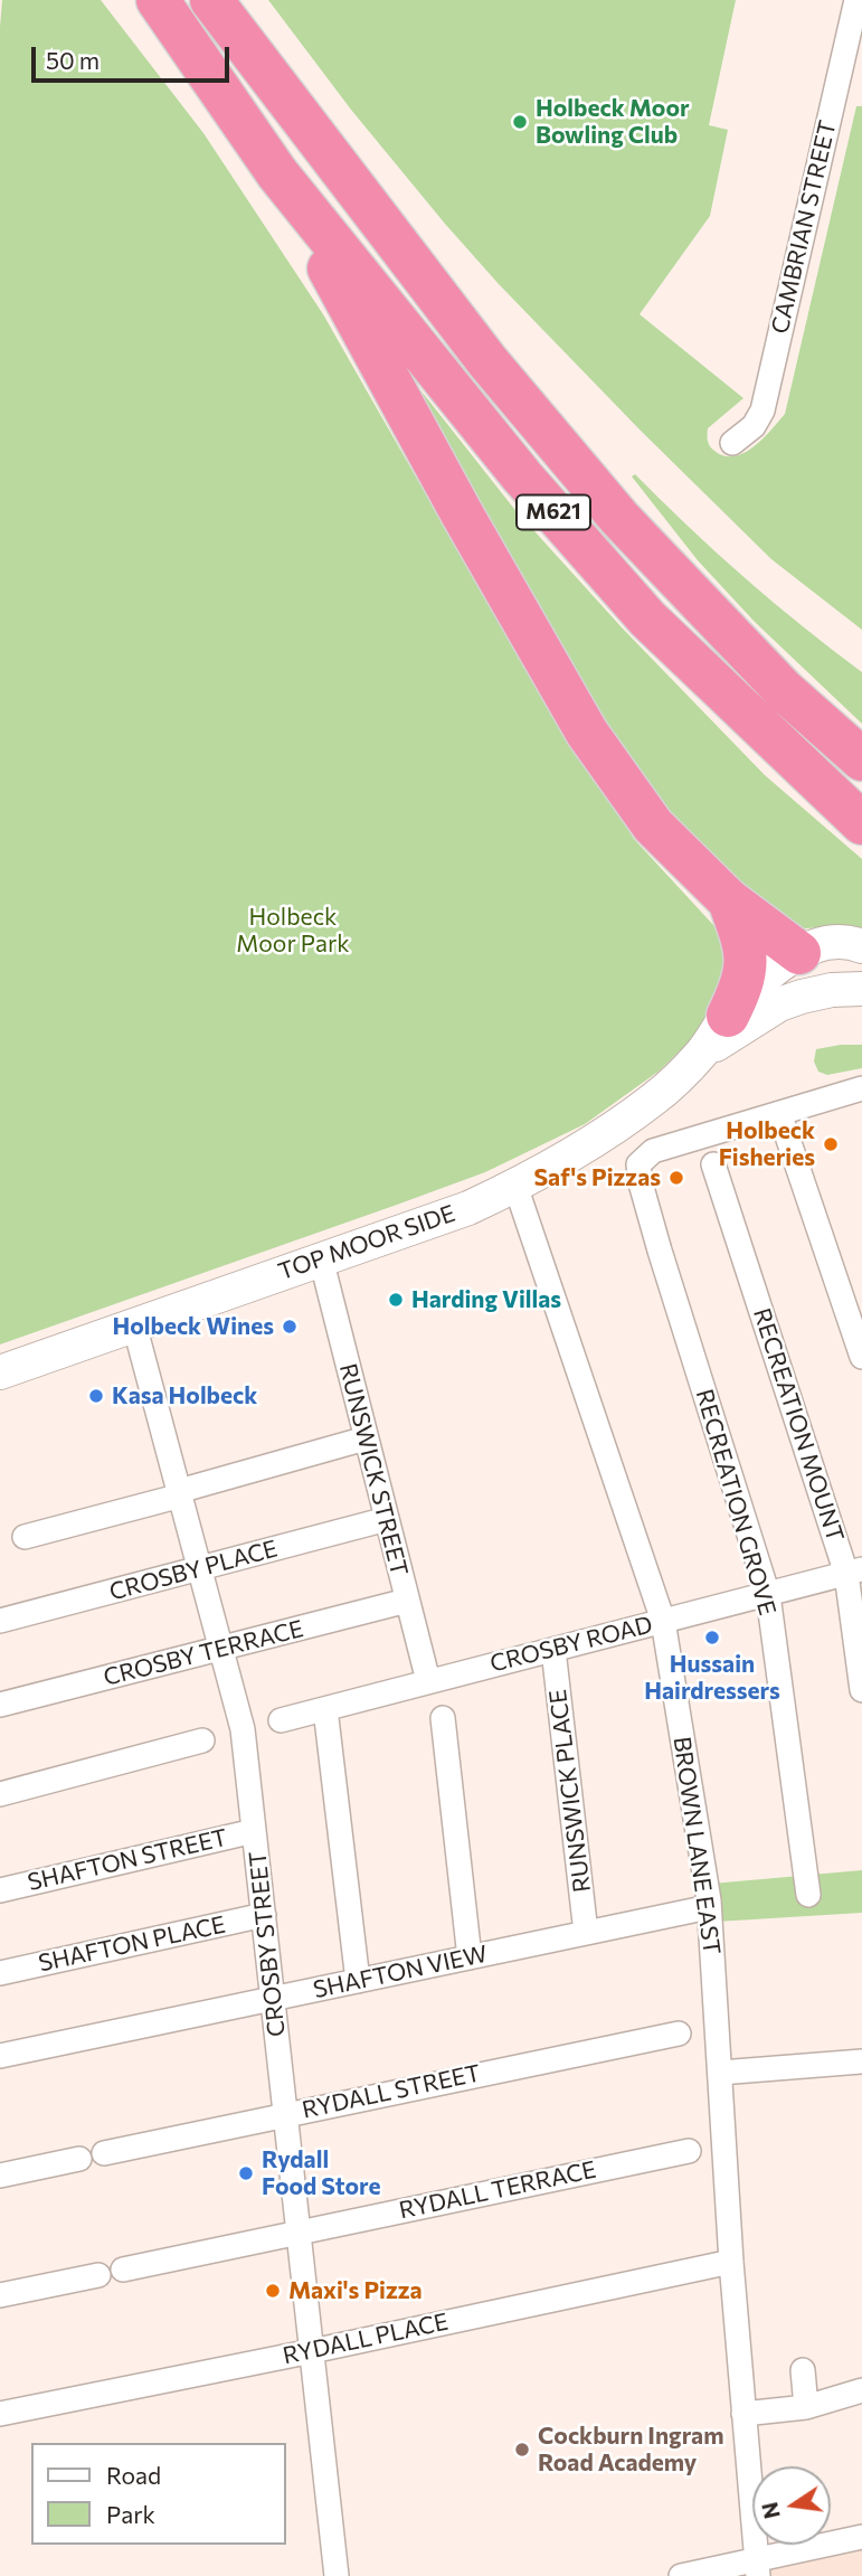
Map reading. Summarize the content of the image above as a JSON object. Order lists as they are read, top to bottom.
{
  "streets": {
    "highway": ["M621"],
    "street": [
      "CAMBRIAN STREET",
      "TOP MOOR SIDE",
      "RECREATION MOUNT",
      "RUNSWICK STREET",
      "RECREATION GROVE",
      "CROSBY PLACE",
      "CROSBY ROAD",
      "CROSBY TERRACE",
      "RUNSWICK PLACE",
      "BROWN LANE EAST",
      "SHAFTON STREET",
      "SHAFTON PLACE",
      "CROSBY STREET",
      "SHAFTON VIEW",
      "RYDALL STREET",
      "RYDALL TERRACE",
      "RYDALL PLACE"
    ]
  },
  "crossings": [
    ["TOP MOOR SIDE", "RUNSWICK STREET"],
    ["TOP MOOR SIDE", "BROWN LANE EAST"],
    ["TOP MOOR SIDE", "CROSBY STREET"],
    ["RECREATION MOUNT", "CROSBY ROAD"],
    ["RUNSWICK STREET", "CROSBY PLACE"],
    ["RUNSWICK STREET", "CROSBY ROAD"],
    ["RUNSWICK STREET", "CROSBY TERRACE"],
    ["RECREATION GROVE", "CROSBY ROAD"],
    ["CROSBY PLACE", "CROSBY STREET"],
    ["CROSBY ROAD", "RUNSWICK PLACE"],
    ["CROSBY ROAD", "BROWN LANE EAST"],
    ["CROSBY TERRACE", "CROSBY STREET"],
    ["RUNSWICK PLACE", "SHAFTON VIEW"],
    ["BROWN LANE EAST", "SHAFTON VIEW"],
    ["BROWN LANE EAST", "RYDALL PLACE"],
    ["SHAFTON STREET", "CROSBY STREET"],
    ["SHAFTON PLACE", "CROSBY STREET"],
    ["CROSBY STREET", "SHAFTON VIEW"],
    ["CROSBY STREET", "RYDALL STREET"],
    ["CROSBY STREET", "RYDALL TERRACE"],
    ["CROSBY STREET", "RYDALL PLACE"]
  ],
  "parks": ["Holbeck Moor Park"],
  "places": [
    "Holbeck Moor Bowling Club",
    "Holbeck Fisheries",
    "Saf's Pizzas",
    "Harding Villas",
    "Holbeck Wines",
    "Kasa Holbeck",
    "Hussain Hairdressers",
    "Rydall Food Store",
    "Maxi's Pizza",
    "Cockburn Ingram Road Academy"
  ],
  "legend": ["Road", "Park"],
  "scale_bar": "50 m",
  "north": "left"
}
